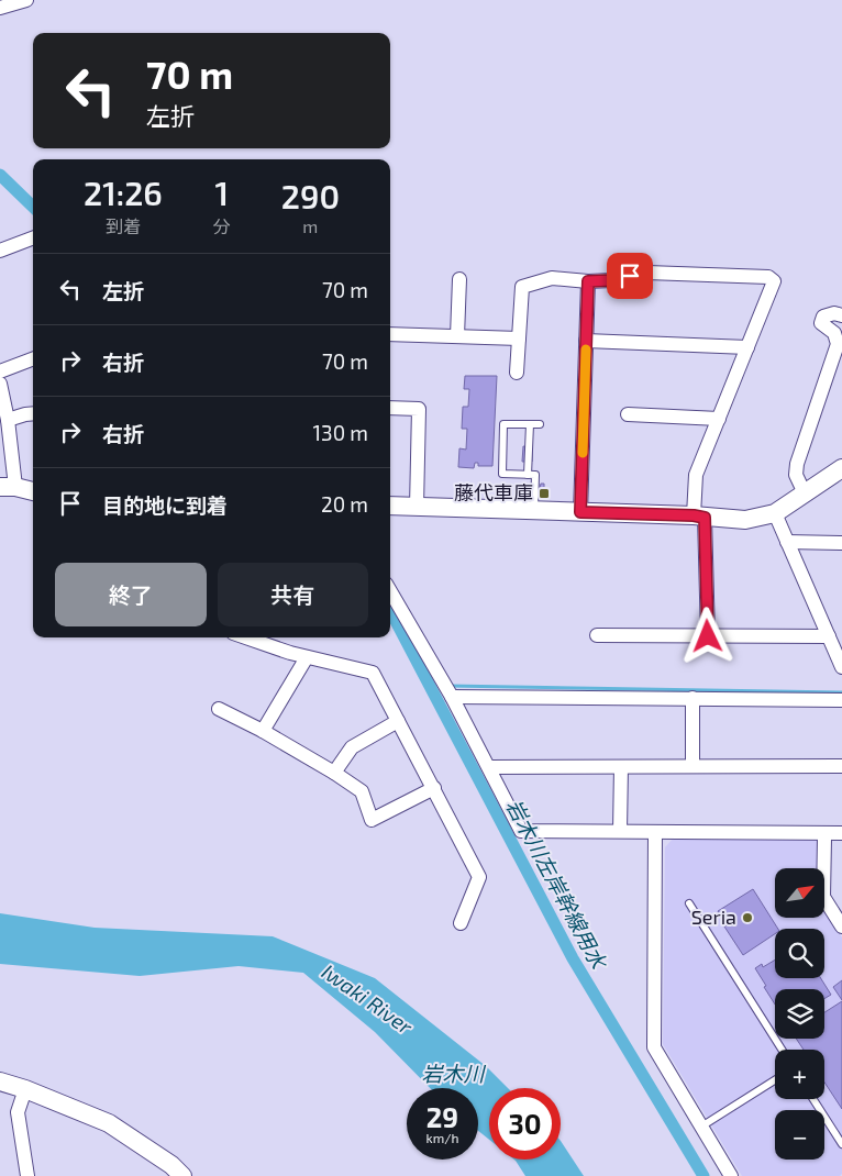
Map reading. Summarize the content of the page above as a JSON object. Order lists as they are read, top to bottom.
{
  "water": ["岩木川左岸幹線用水", "Iwaki River", "岩木川"],
  "places": {
    "transit": ["藤代車庫"],
    "other": ["Seria"]
  },
  "north": "top right",
  "page": {
    "turn": ["70 m", "左折"],
    "eta": [
      "21:26",
      "到着",
      "1",
      "分",
      "290",
      "m"
    ],
    "list": [
      {
        "name": "左折",
        "value": "70 m"
      },
      {
        "name": "右折",
        "value": "70 m"
      },
      {
        "name": "右折",
        "value": "130 m"
      },
      {
        "name": "目的地に到着",
        "value": "20 m"
      }
    ],
    "buttons": ["終了", "共有"],
    "map_buttons": ["+", "−"],
    "speed": "29 km/h",
    "limit": "30"
  }
}
